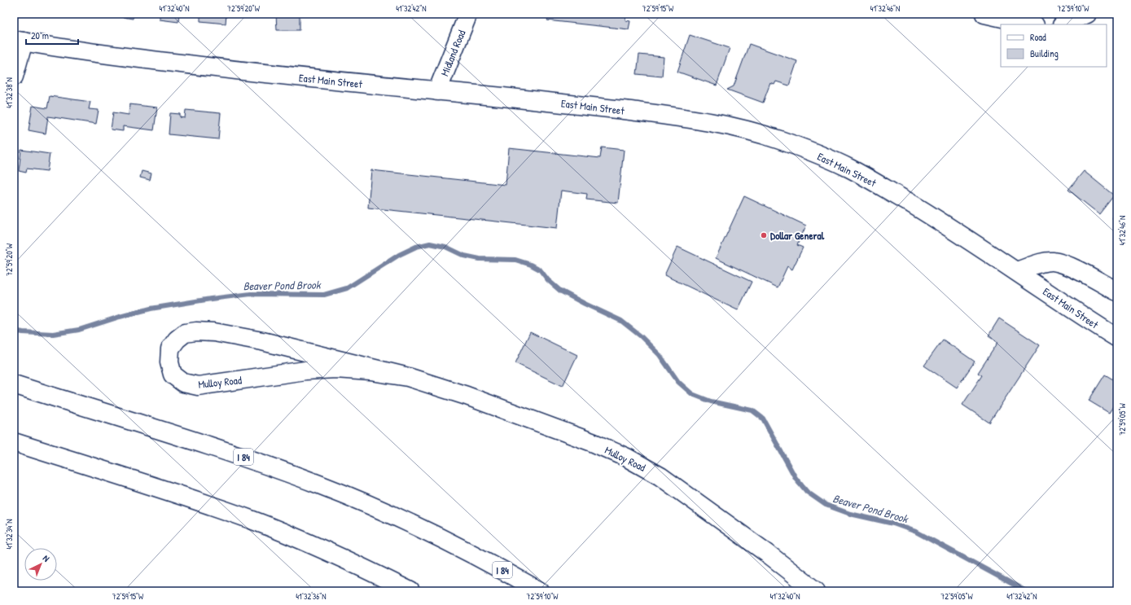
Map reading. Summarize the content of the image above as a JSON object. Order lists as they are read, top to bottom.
{
  "streets": {
    "main road": [
      "Midland Road",
      "East Main Street",
      "Mulloy Road",
      "I 84"
    ]
  },
  "crossings": [
    ["Midland Road", "East Main Street"]
  ],
  "water": ["Beaver Pond Brook"],
  "places": ["Dollar General"],
  "legend": ["Road", "Building"],
  "scale_bar": "20 m",
  "north": "top right",
  "coordinates": [
    "41°32'40\"N",
    "72°59'20\"W",
    "41°32'42\"N",
    "72°59'15\"W",
    "41°32'46\"N",
    "72°59'10\"W",
    "41°32'38\"N",
    "72°59'05\"W",
    "41°32'34\"N",
    "41°32'36\"N"
  ]
}
